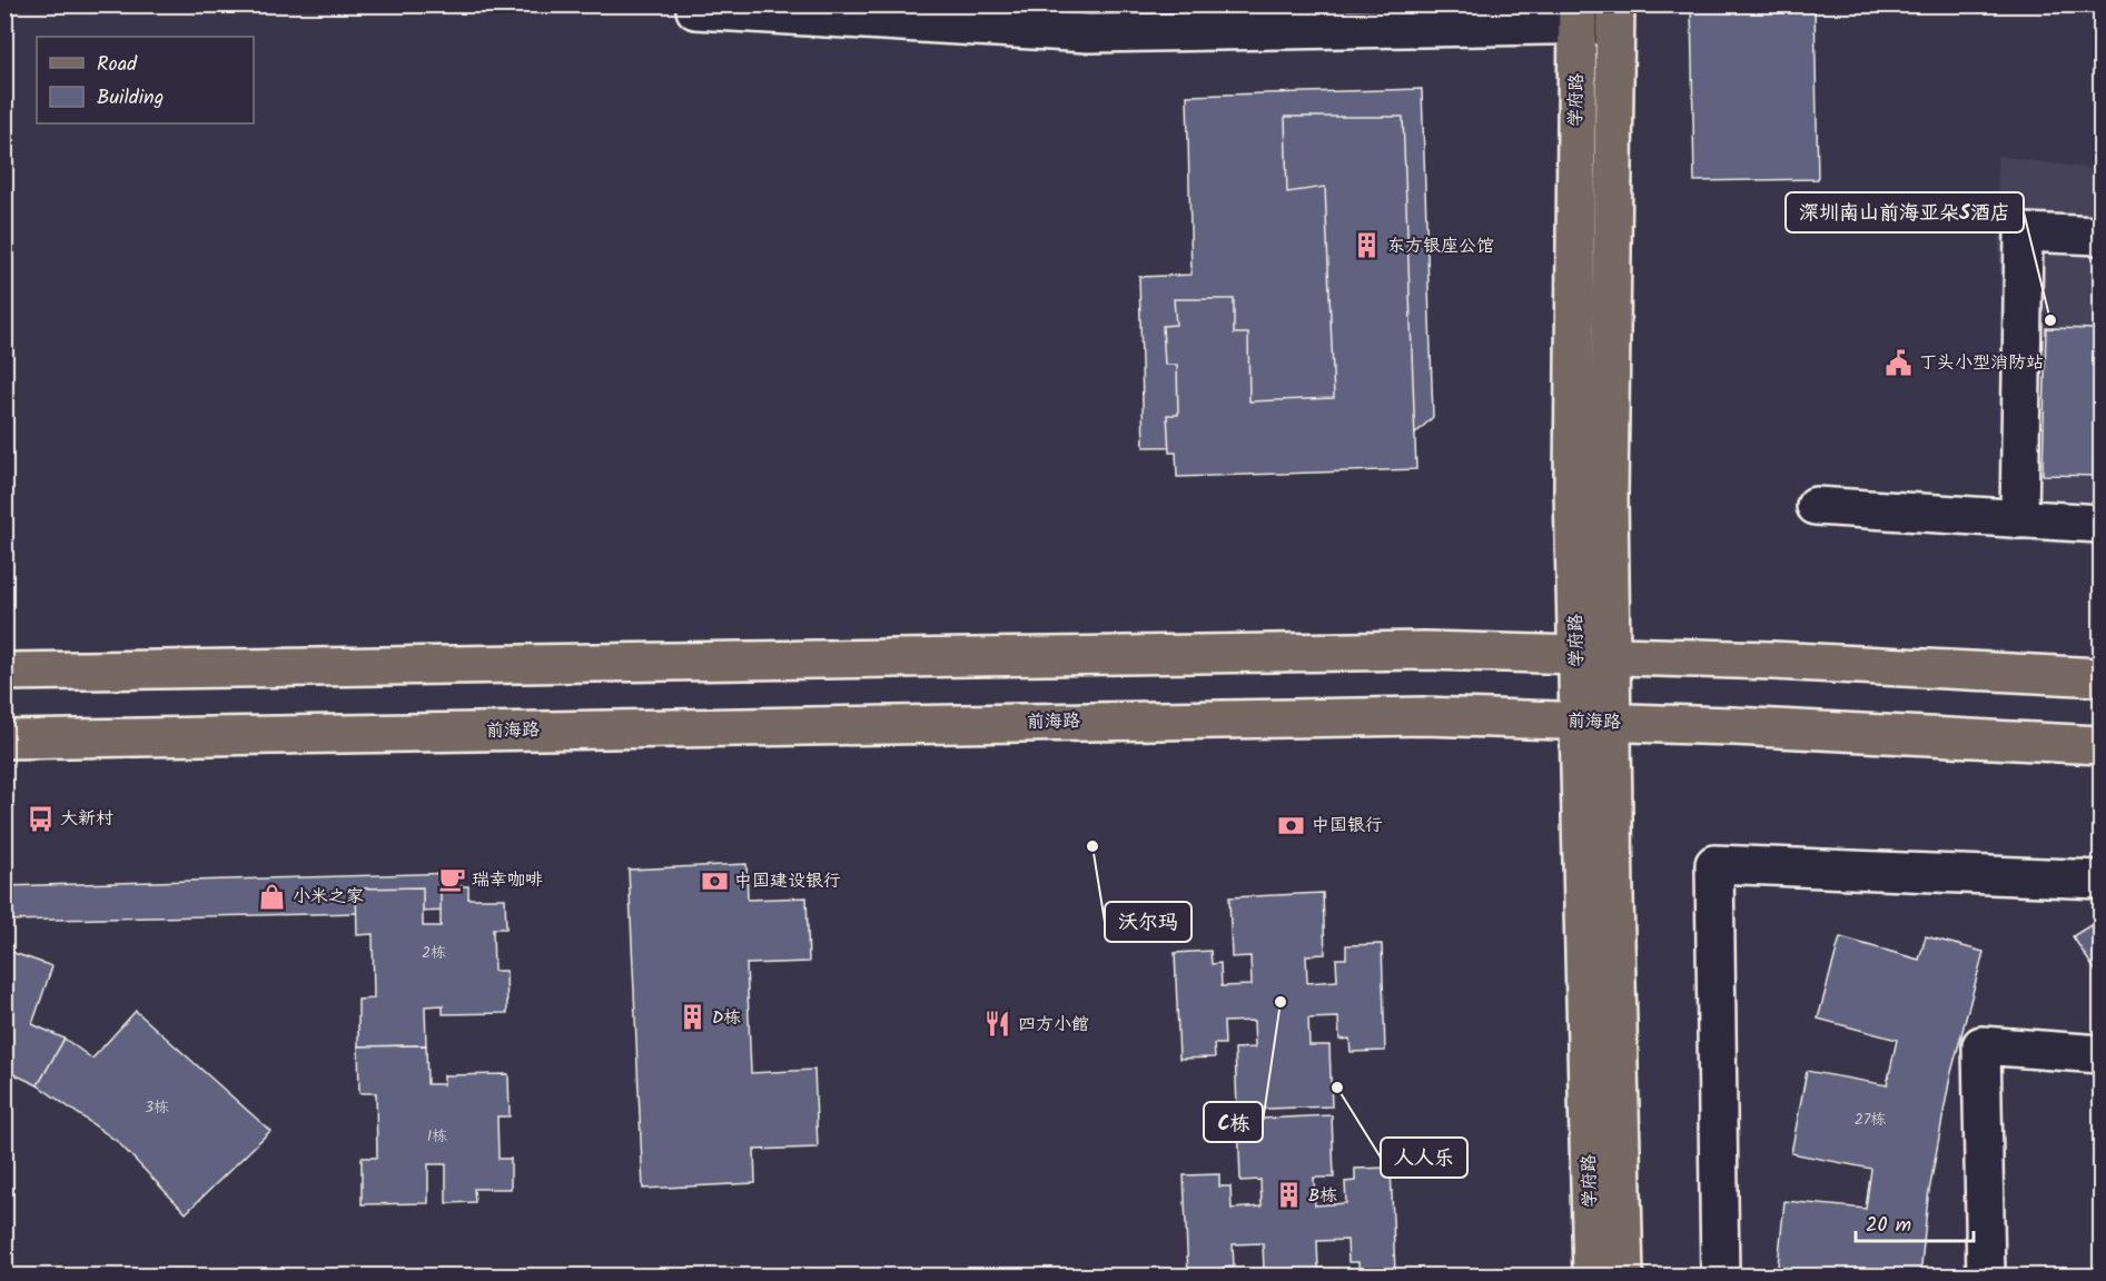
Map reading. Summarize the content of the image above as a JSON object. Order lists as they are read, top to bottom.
{
  "streets": {
    "main road": ["学府路", "前海路"]
  },
  "crossings": [
    ["学府路", "前海路"]
  ],
  "places": {
    "building": ["东方银座公馆", "D栋", "B栋"],
    "other": [
      "深圳南山前海亚朵S酒店",
      "沃尔玛",
      "C栋",
      "人人乐"
    ],
    "public building": ["丁头小型消防站"],
    "bus stop": ["大新村"],
    "bank": ["中国银行", "中国建设银行"],
    "cafe": ["瑞幸咖啡"],
    "shop": ["小米之家"],
    "restaurant": ["四方小館"]
  },
  "house_numbers": [
    "2栋",
    "3栋",
    "27栋",
    "1栋"
  ],
  "legend": ["Road", "Building"],
  "scale_bar": "20 m"
}
